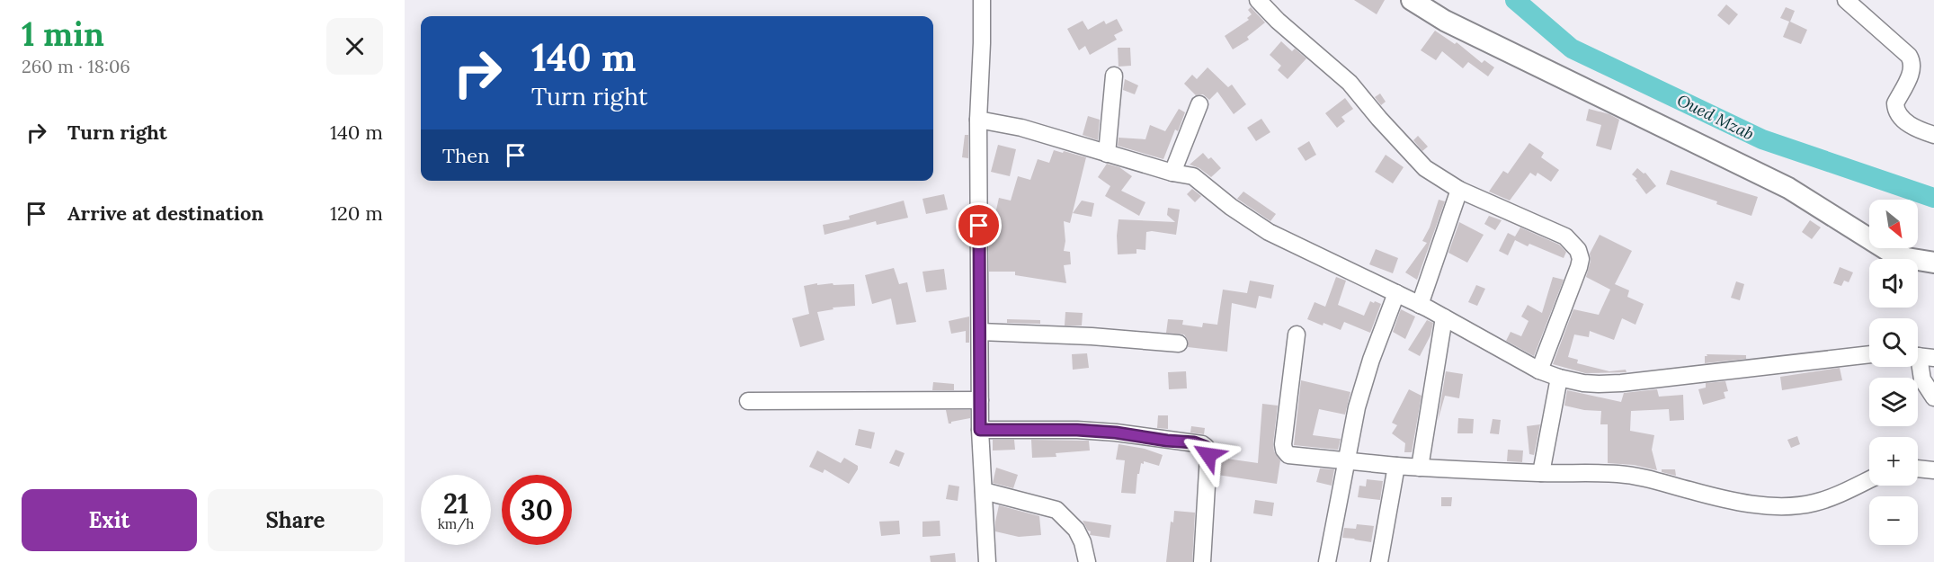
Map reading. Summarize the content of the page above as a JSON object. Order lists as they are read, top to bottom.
{
  "water": ["Oued Mzab"],
  "north": "bottom right",
  "page": {
    "heading": ["1 min", "260 m · 18:06"],
    "turn": ["140 m", "Turn right"],
    "list": [
      {
        "name": "Turn right",
        "value": "140 m"
      },
      {
        "name": "Arrive at destination",
        "value": "120 m"
      }
    ],
    "then": "Then",
    "map_buttons": ["+", "−"],
    "speed": "21 km/h",
    "limit": "30",
    "buttons": ["Exit", "Share"]
  }
}
